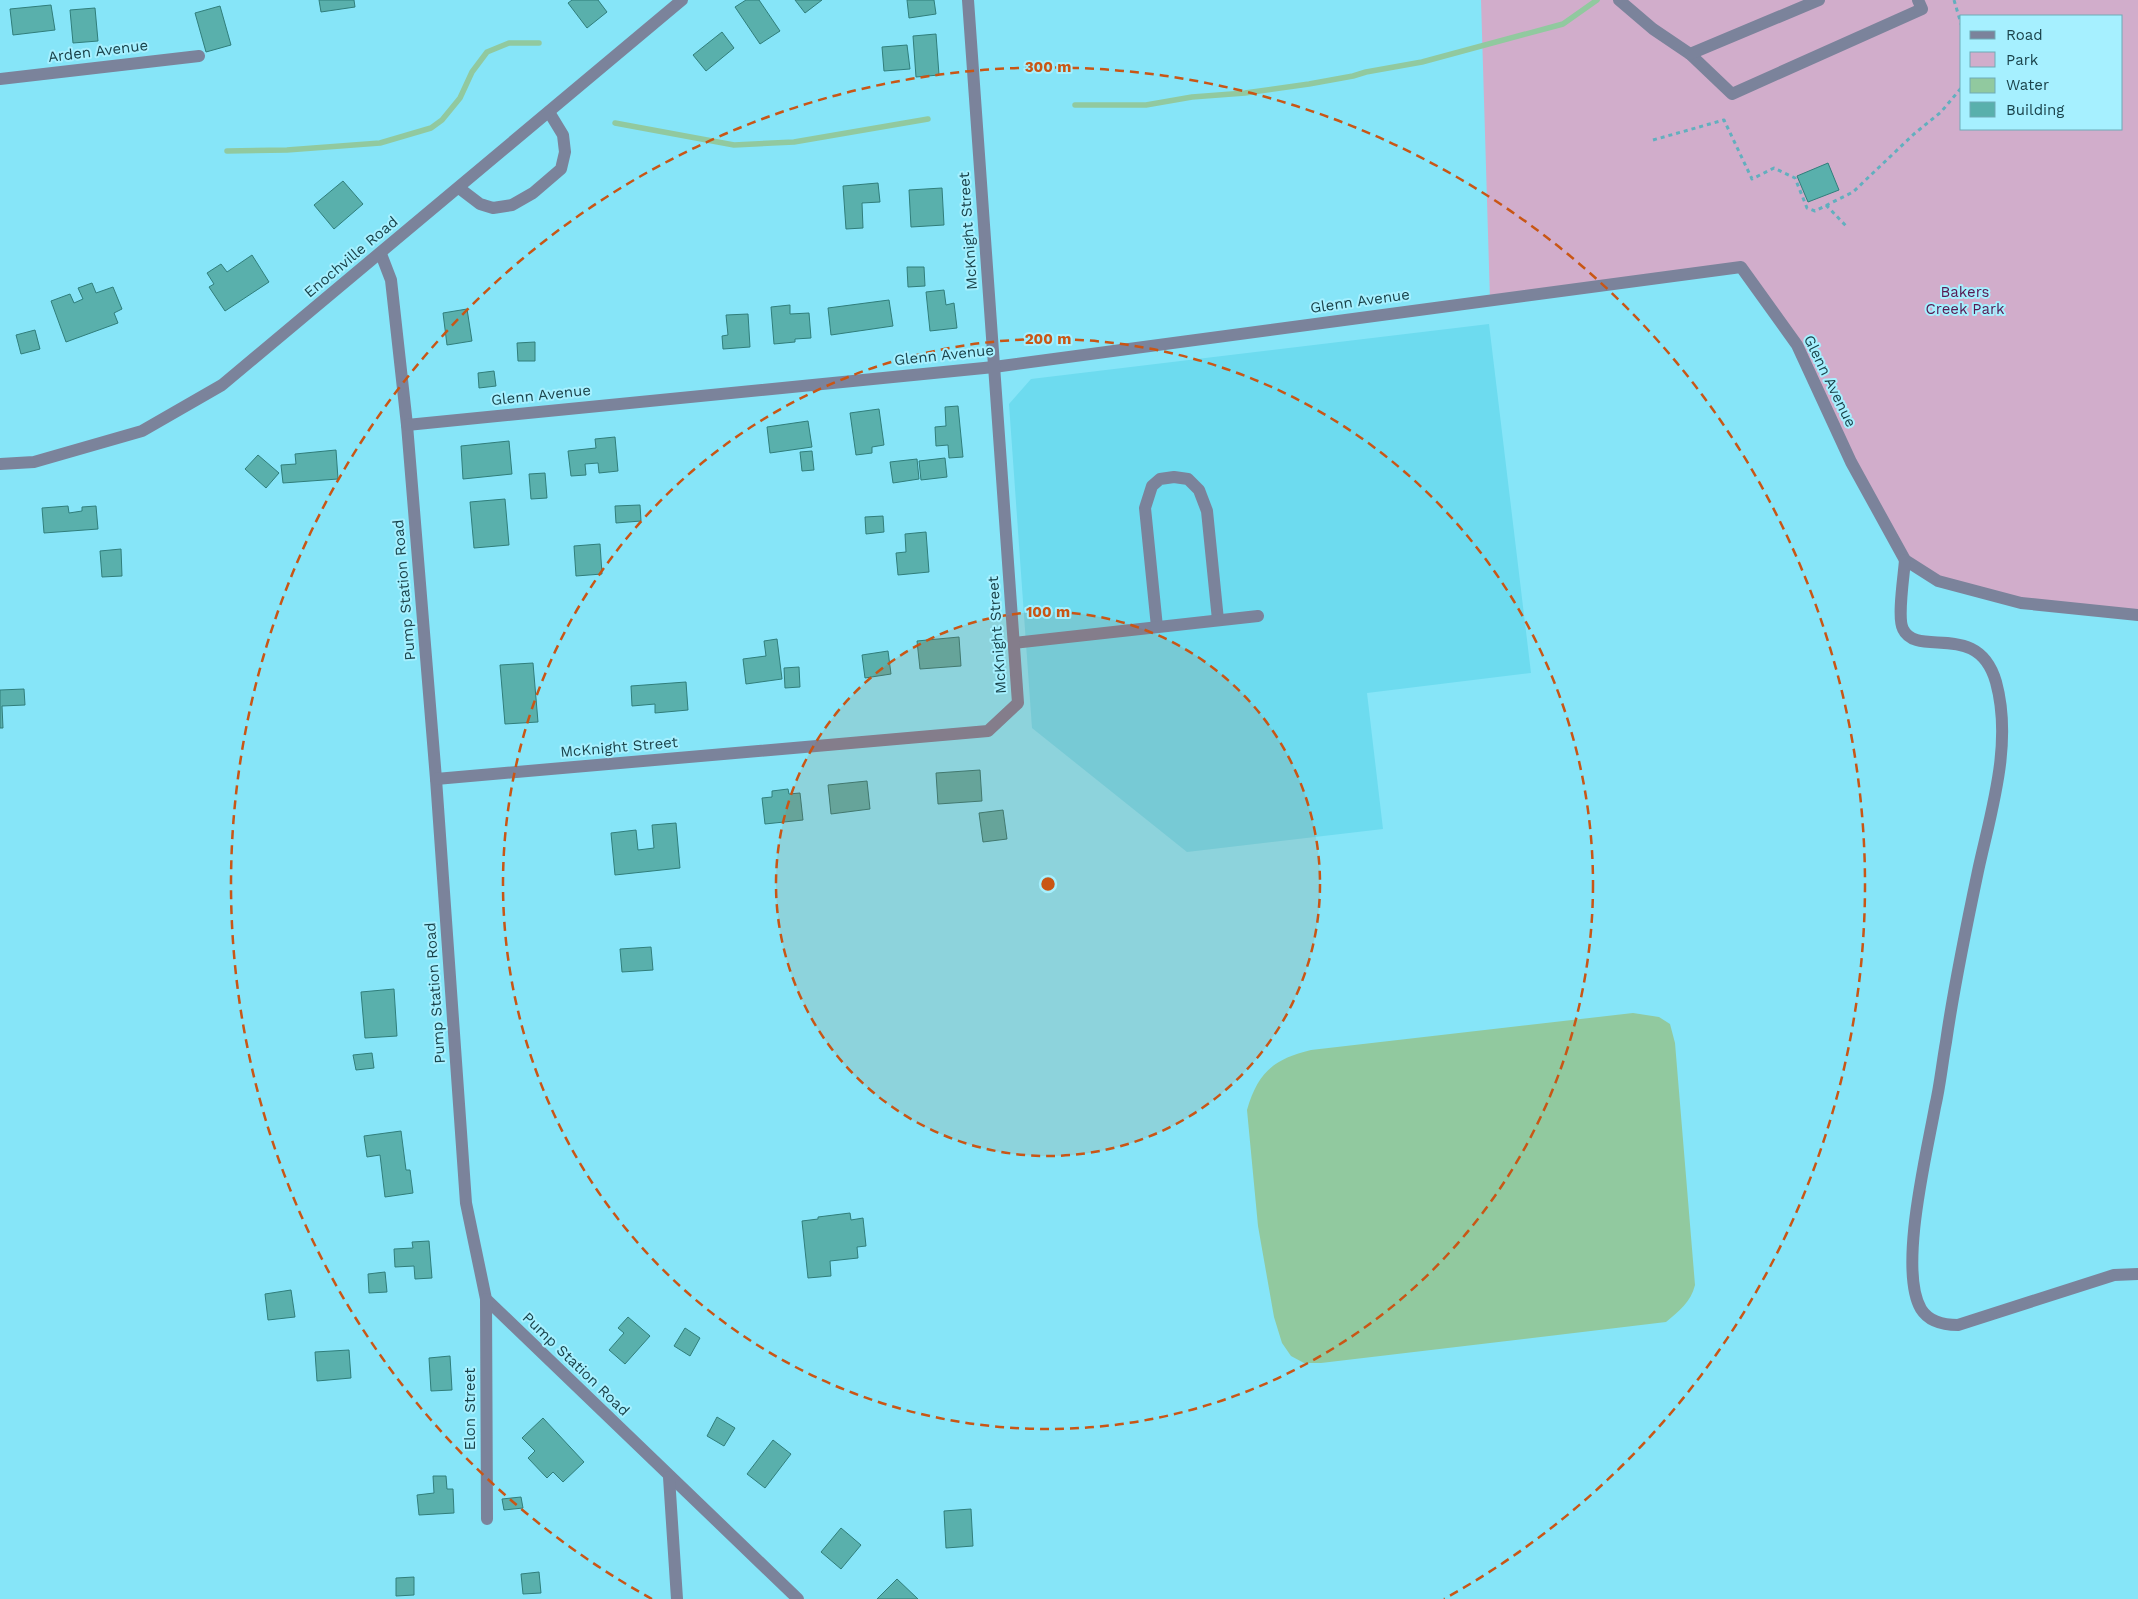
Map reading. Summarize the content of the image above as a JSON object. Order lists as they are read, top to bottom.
{
  "streets": {
    "street": [
      "Arden Avenue",
      "McKnight Street",
      "Enochville Road",
      "Glenn Avenue",
      "Pump Station Road",
      "Elon Street"
    ]
  },
  "crossings": [
    ["McKnight Street", "Glenn Avenue"],
    ["McKnight Street", "Pump Station Road"],
    ["Enochville Road", "Pump Station Road"],
    ["Glenn Avenue", "Pump Station Road"],
    ["Pump Station Road", "Elon Street"]
  ],
  "parks": ["Bakers Creek Park"],
  "legend": [
    "Road",
    "Park",
    "Water",
    "Building"
  ],
  "rings": ["300 m", "200 m", "100 m"]
}
